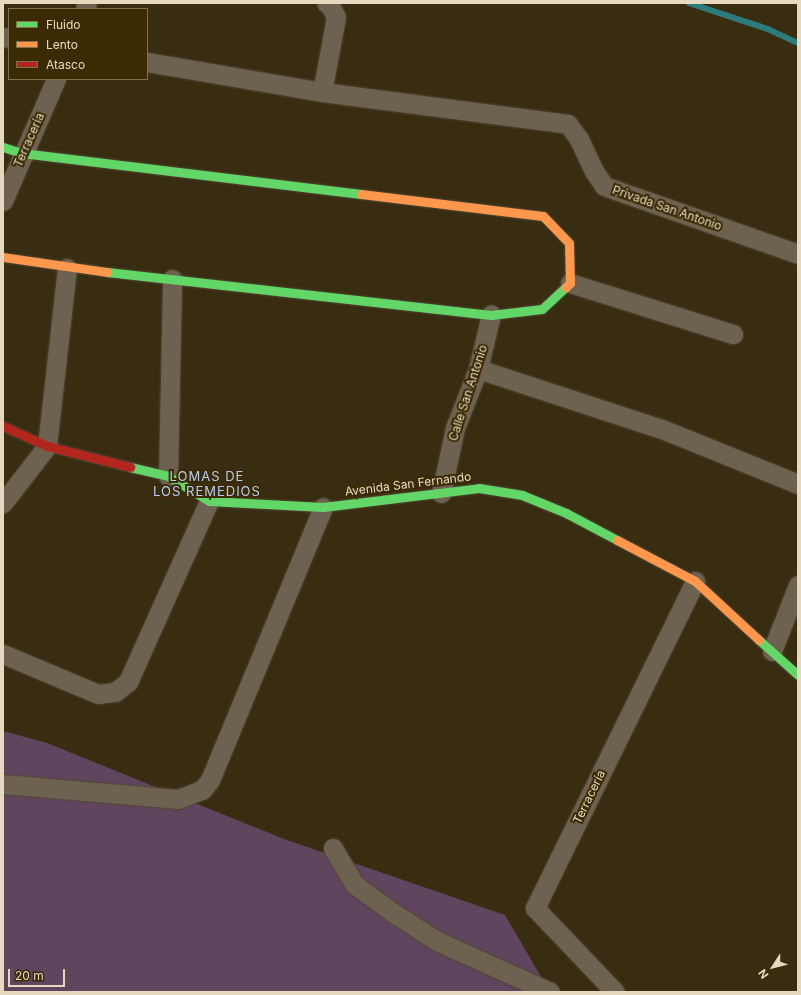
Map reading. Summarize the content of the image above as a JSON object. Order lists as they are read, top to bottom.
{
  "streets": {
    "street": [
      "Terraceria",
      "Privada San Antonio",
      "Calle San Antonio",
      "Avenida San Fernando",
      "Terracería"
    ]
  },
  "crossings": [
    ["Calle San Antonio", "Avenida San Fernando"],
    ["Avenida San Fernando", "Terracería"]
  ],
  "districts": ["LOMAS DE LOS REMEDIOS"],
  "legend": ["Fluido", "Lento", "Atasco"],
  "scale_bar": "20 m",
  "north": "bottom left"
}
